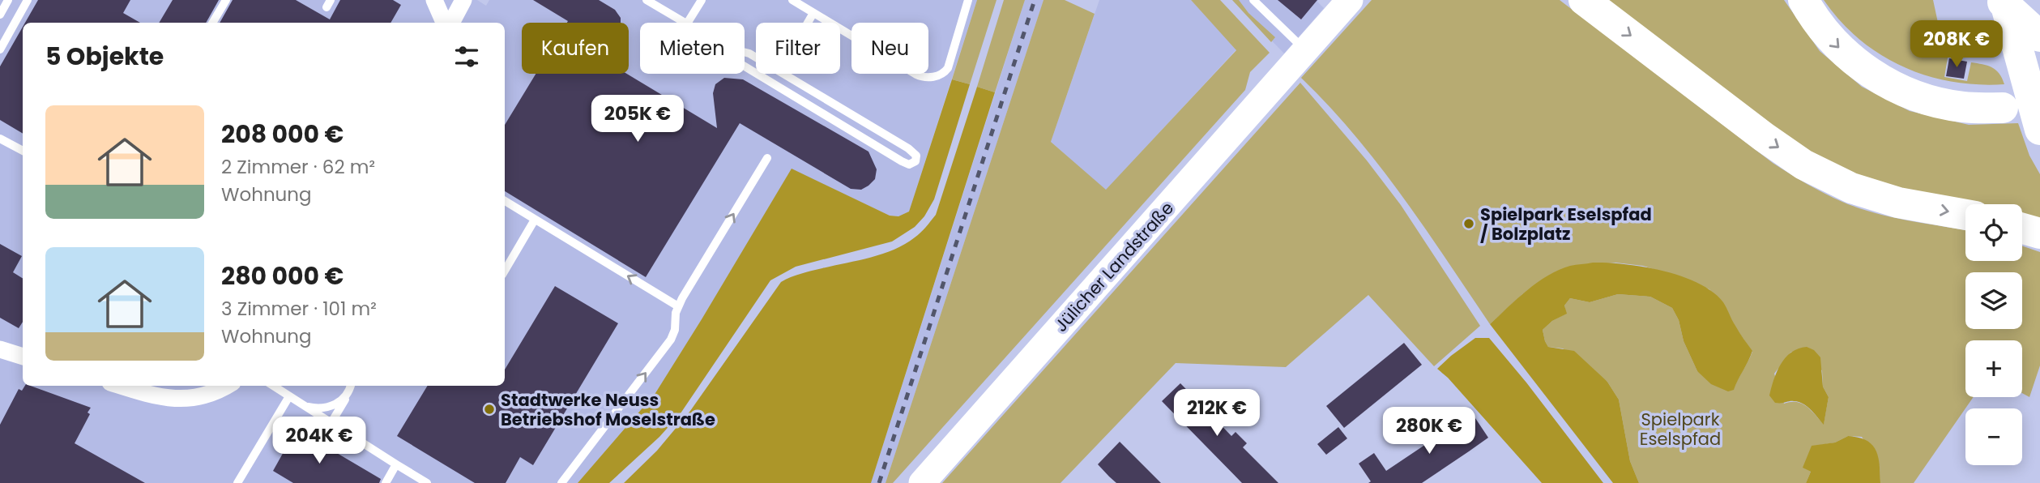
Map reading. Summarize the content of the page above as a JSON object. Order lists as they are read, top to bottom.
{
  "streets": {
    "main road": ["Jülicher Landstraße"]
  },
  "parks": ["Spielpark Eselspfad"],
  "places": ["Spielpark Eselspfad / Bolzplatz", "Stadtwerke Neuss Betriebshof Moselstraße"],
  "page": {
    "price": [
      "208K €",
      "205K €",
      "212K €",
      "280K €",
      "204K €"
    ],
    "chip": [
      "Kaufen",
      "Mieten",
      "Filter",
      "Neu"
    ],
    "heading": "5 Objekte",
    "list": [
      {
        "name": "208 000 €",
        "note": "2 Zimmer · 62 m² · Wohnung"
      },
      {
        "name": "280 000 €",
        "note": "3 Zimmer · 101 m² · Wohnung"
      }
    ],
    "map_buttons": ["+", "−"]
  }
}
